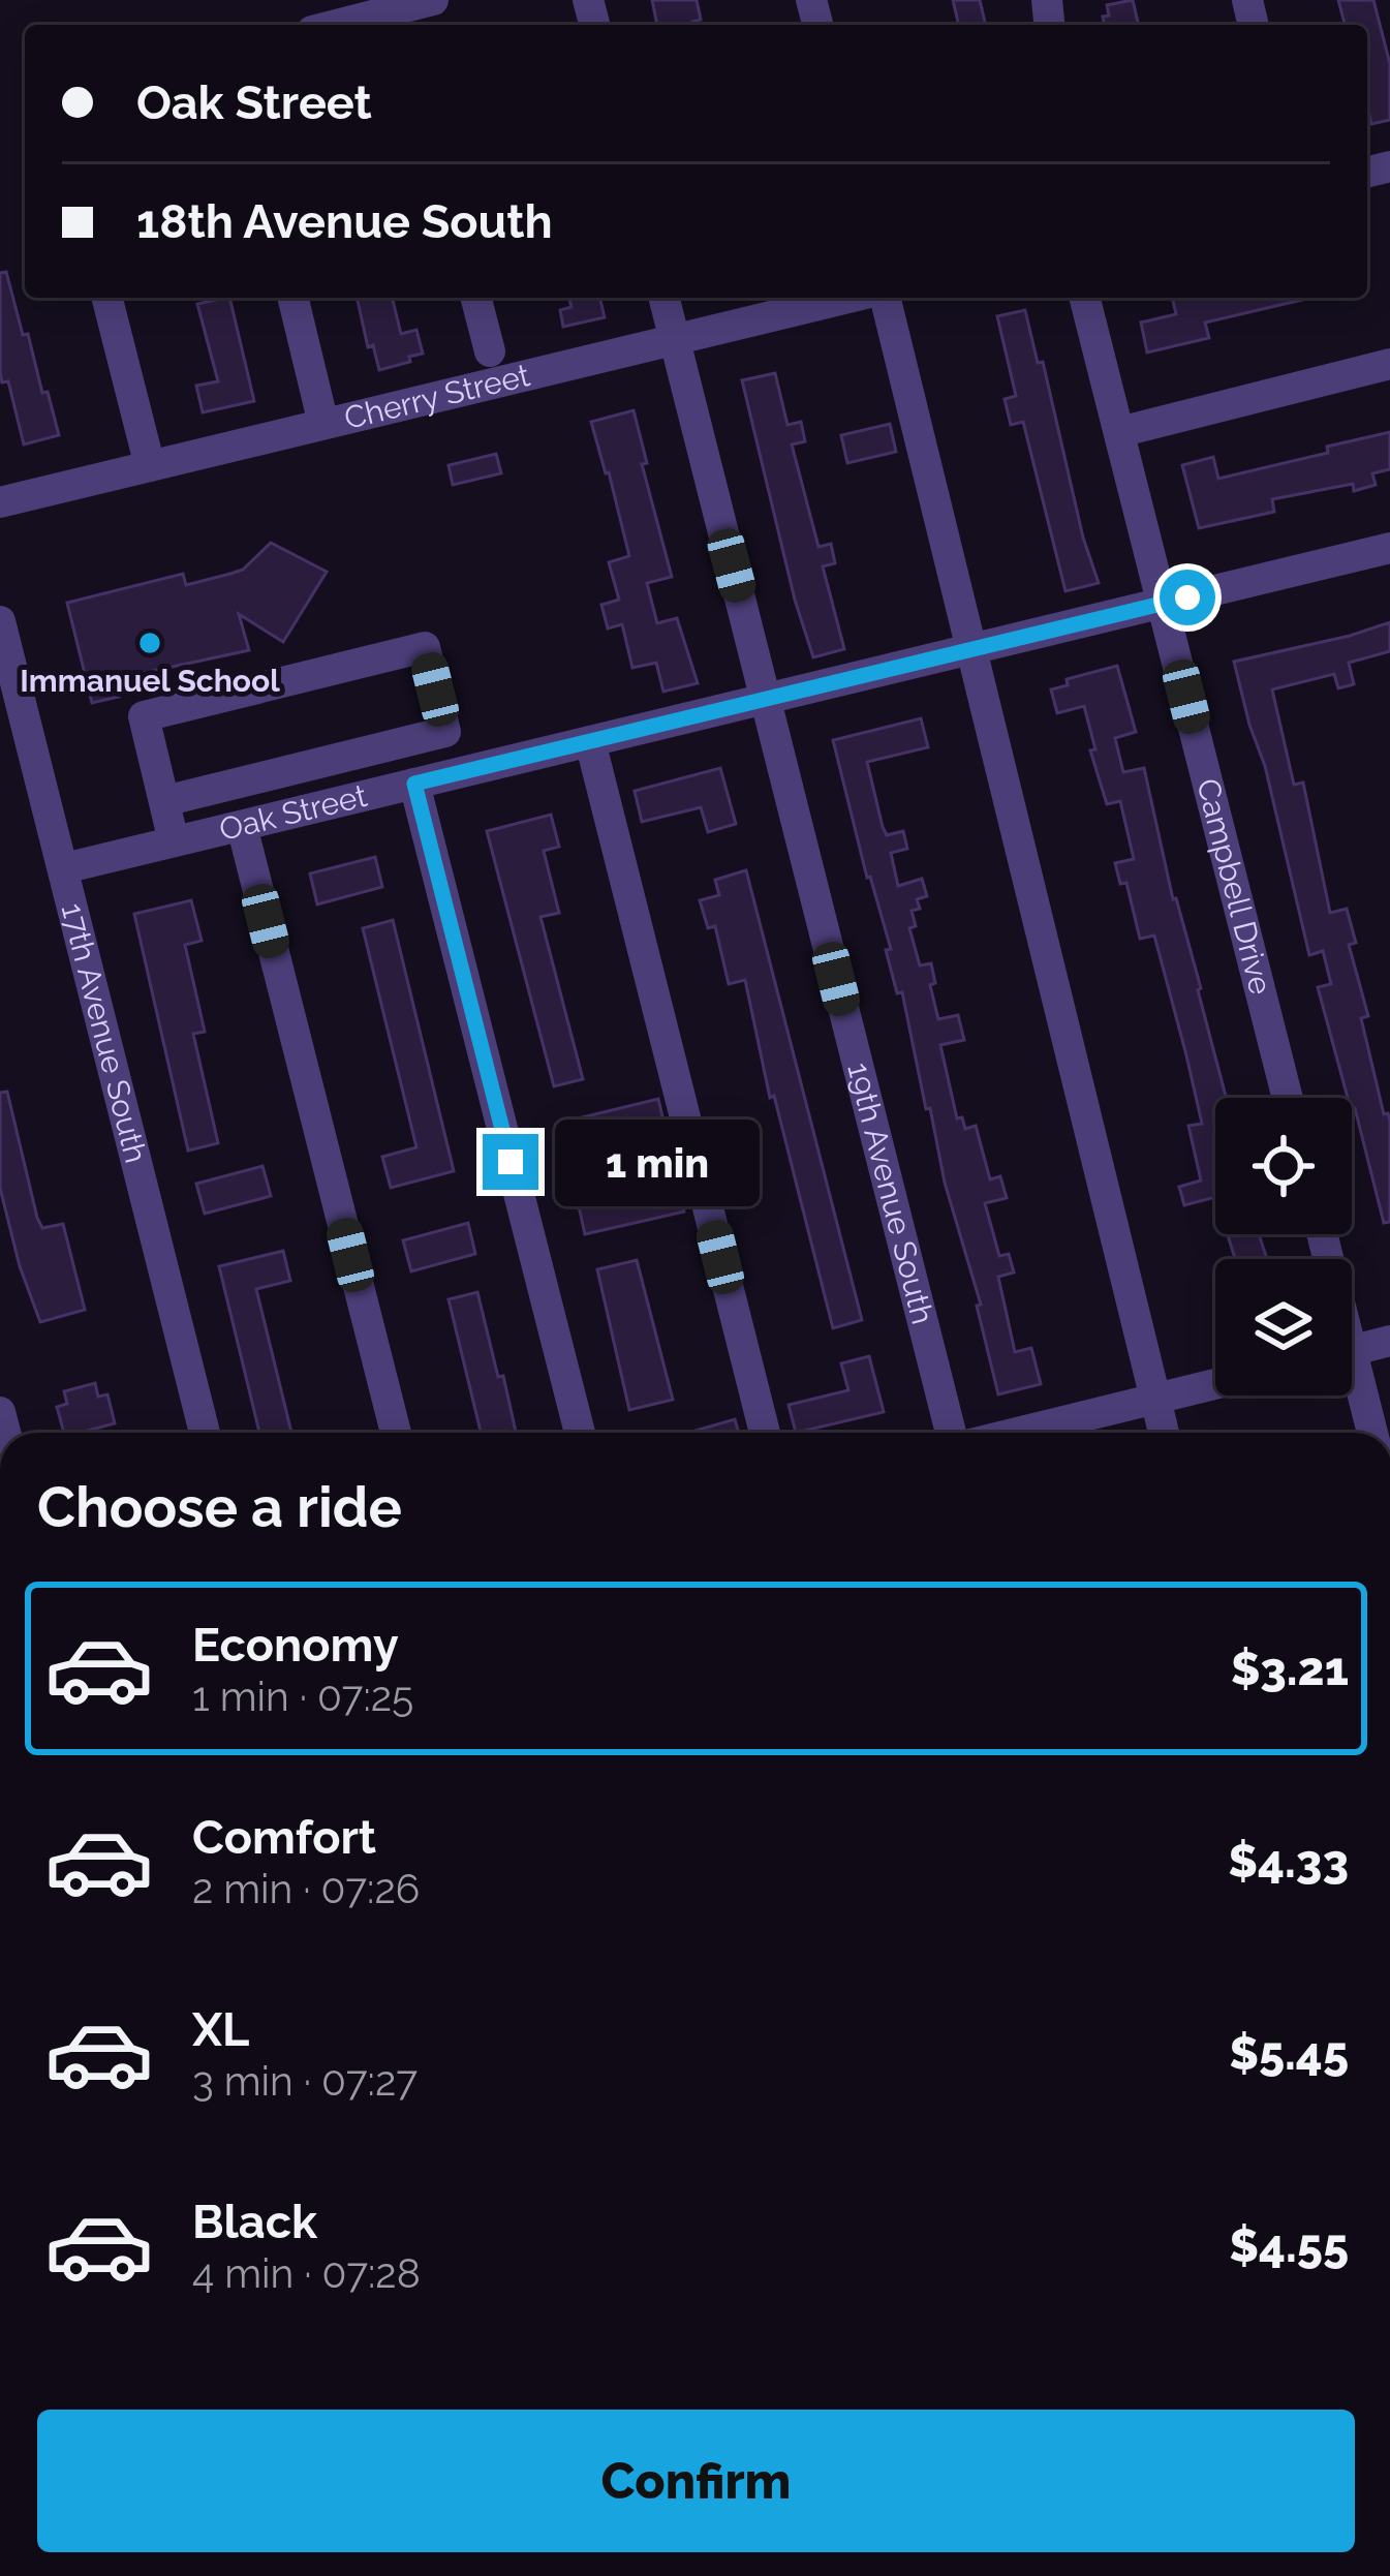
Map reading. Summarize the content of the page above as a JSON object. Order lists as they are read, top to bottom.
{
  "streets": {
    "street": [
      "Cherry Street",
      "Oak Street",
      "Campbell Drive",
      "17th Avenue South",
      "19th Avenue South"
    ]
  },
  "crossings": [
    ["Cherry Street", "19th Avenue South"],
    ["Oak Street", "Campbell Drive"],
    ["Oak Street", "17th Avenue South"],
    ["Oak Street", "19th Avenue South"]
  ],
  "places": ["Immanuel School"],
  "page": {
    "banner": ["Oak Street", "18th Avenue South"],
    "bubble": "1 min",
    "heading": "Choose a ride",
    "list": [
      {
        "name": "Economy",
        "note": "1 min · 07:25",
        "value": "$3.21"
      },
      {
        "name": "Comfort",
        "note": "2 min · 07:26",
        "value": "$4.33"
      },
      {
        "name": "XL",
        "note": "3 min · 07:27",
        "value": "$5.45"
      },
      {
        "name": "Black",
        "note": "4 min · 07:28",
        "value": "$4.55"
      }
    ],
    "buttons": "Confirm"
  }
}
